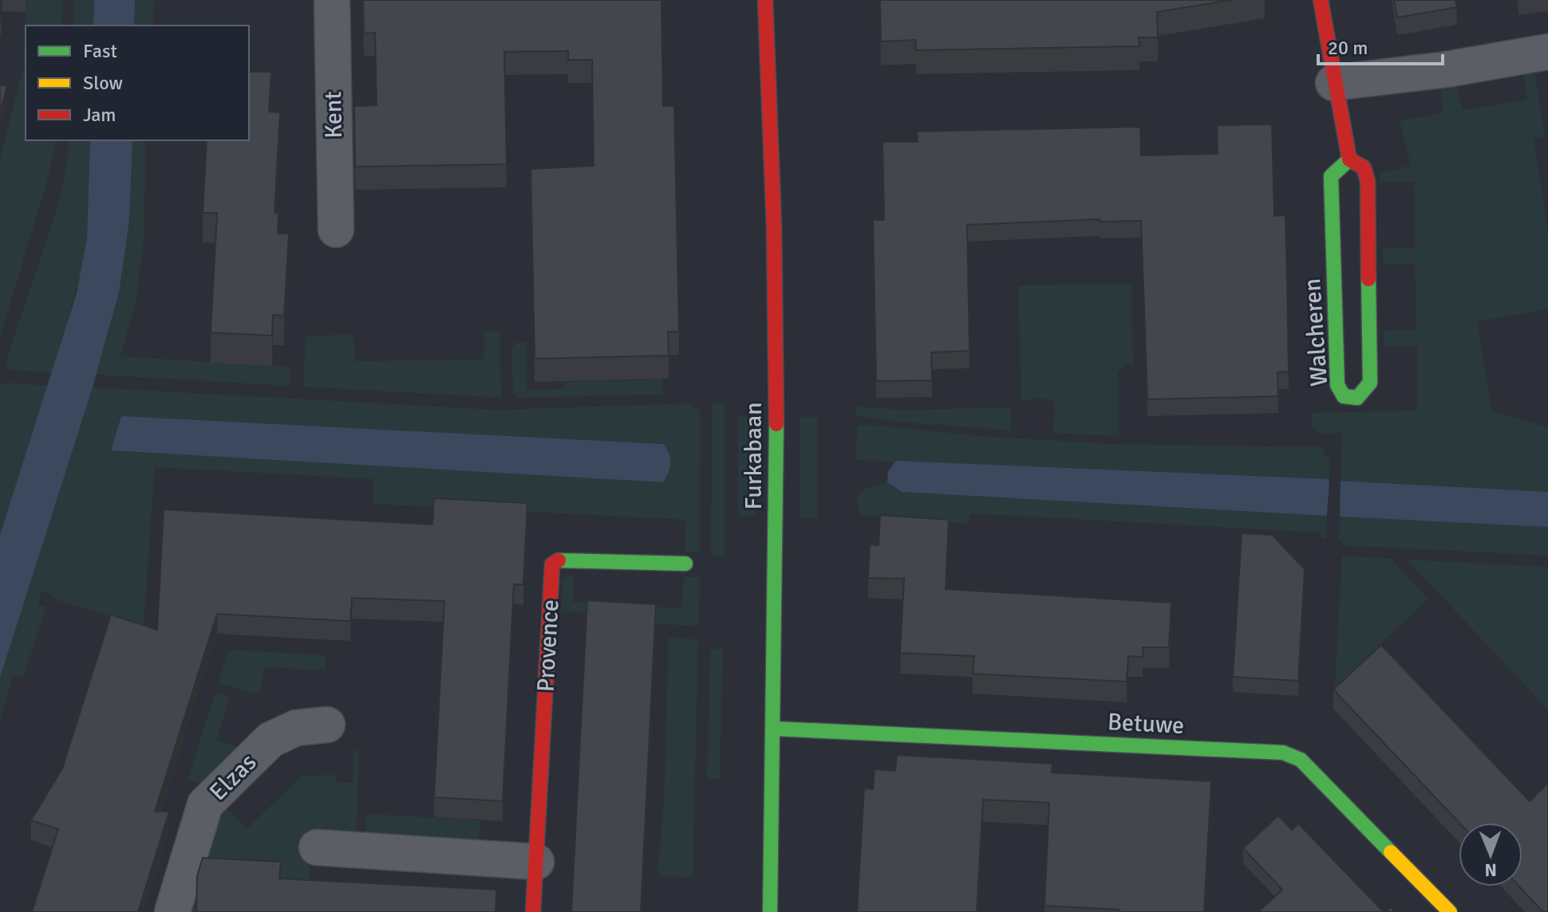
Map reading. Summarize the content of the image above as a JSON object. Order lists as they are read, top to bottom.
{
  "streets": {
    "street": [
      "Kent",
      "Walcheren",
      "Furkabaan",
      "Provence",
      "Betuwe",
      "Elzas"
    ]
  },
  "crossings": [
    ["Furkabaan", "Betuwe"]
  ],
  "legend": ["Fast", "Slow", "Jam"],
  "scale_bar": "20 m",
  "north": "bottom"
}
